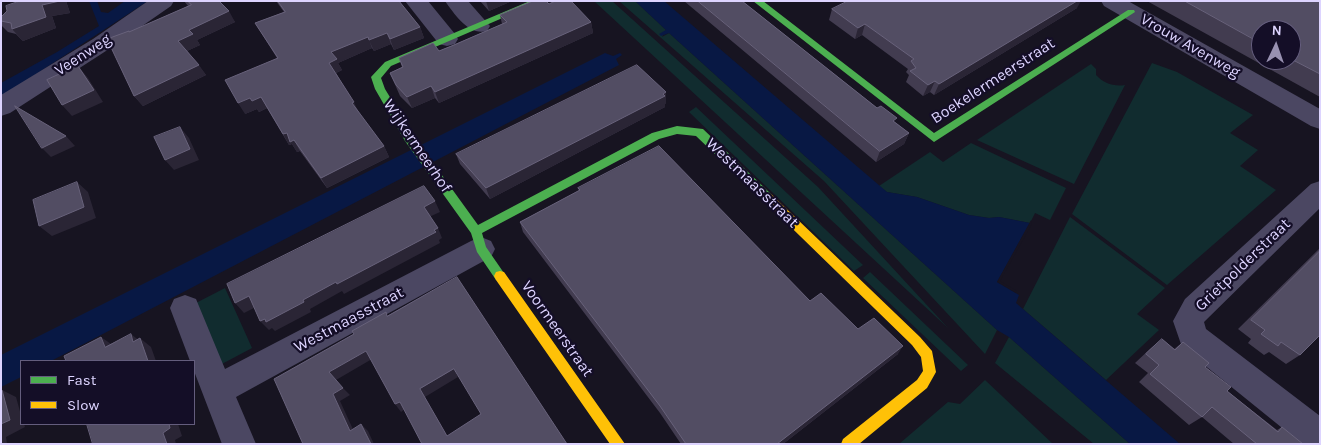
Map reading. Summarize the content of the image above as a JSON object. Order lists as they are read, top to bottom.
{
  "streets": {
    "street": [
      "Vrouw Avenweg",
      "Veenweg",
      "Boekelermeerstraat",
      "Wijkermeerhof",
      "Westmaasstraat",
      "Grietpolderstraat",
      "Voormeerstraat"
    ]
  },
  "crossings": [
    ["Vrouw Avenweg", "Boekelermeerstraat"],
    ["Wijkermeerhof", "Westmaasstraat"],
    ["Wijkermeerhof", "Voormeerstraat"],
    ["Westmaasstraat", "Voormeerstraat"]
  ],
  "legend": ["Fast", "Slow"],
  "north": "top"
}
